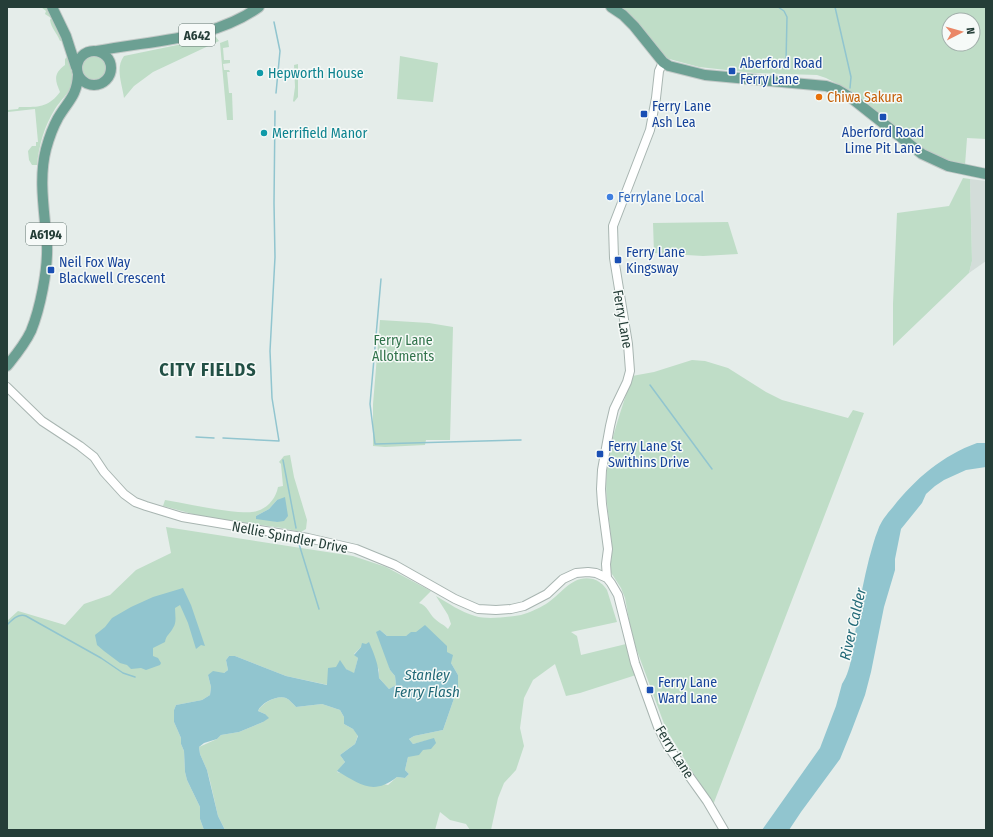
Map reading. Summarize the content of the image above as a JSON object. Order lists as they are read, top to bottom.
{
  "streets": {
    "main road": ["A642", "A6194"],
    "street": ["Ferry Lane", "Nellie Spindler Drive"]
  },
  "crossings": [
    ["A642", "A6194"],
    ["Ferry Lane", "Nellie Spindler Drive"]
  ],
  "districts": ["CITY FIELDS"],
  "water": ["River Calder", "Stanley Ferry Flash"],
  "parks": ["Ferry Lane Allotments"],
  "places": {
    "transit": [
      "Aberford Road Ferry Lane",
      "Ferry Lane Ash Lea",
      "Aberford Road Lime Pit Lane",
      "Ferry Lane Kingsway",
      "Neil Fox Way Blackwell Crescent",
      "Ferry Lane St Swithins Drive",
      "Ferry Lane Ward Lane"
    ],
    "other": [
      "Hepworth House",
      "Chiwa Sakura",
      "Merrifield Manor",
      "Ferrylane Local"
    ]
  },
  "north": "right"
}
